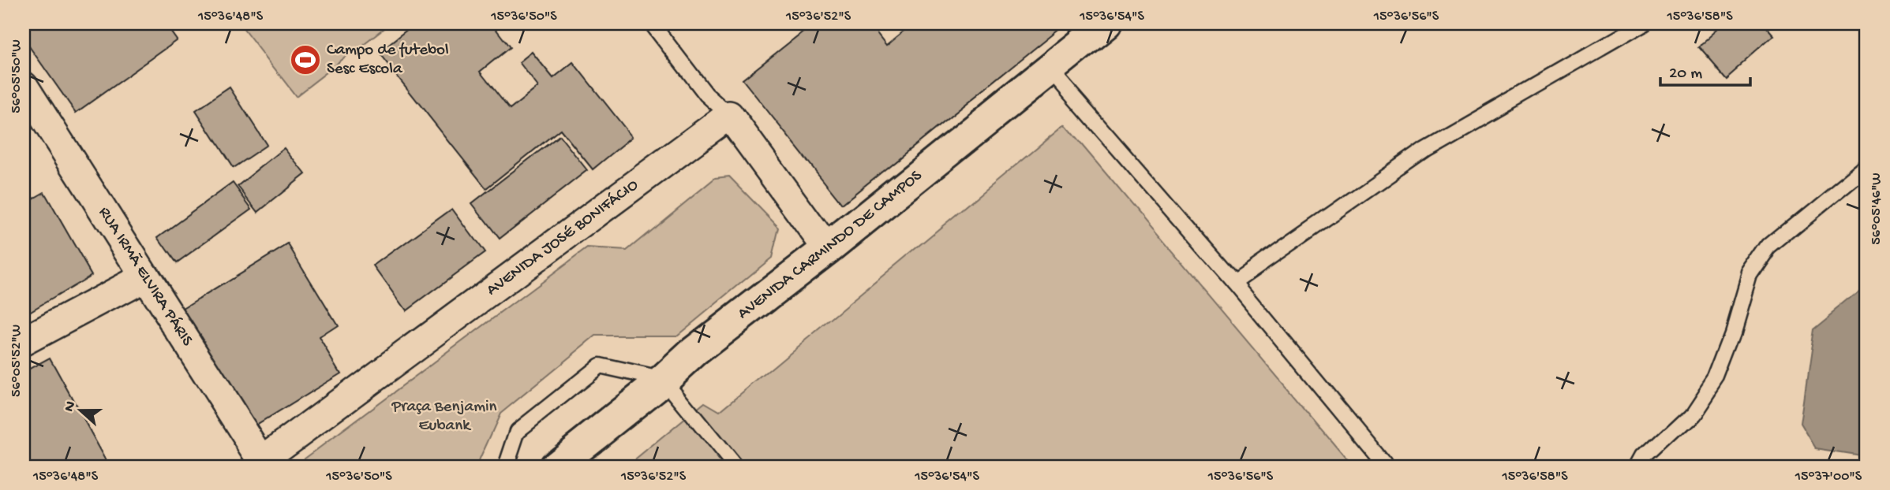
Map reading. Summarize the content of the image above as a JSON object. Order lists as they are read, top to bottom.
{
  "streets": {
    "main road": ["AVENIDA CARMINDO DE CAMPOS"],
    "street": ["AVENIDA JOSÉ BONIFÁCIO", "RUA IRMÃ ELVIRA PÁRIS"]
  },
  "crossings": [
    ["AVENIDA JOSÉ BONIFÁCIO", "RUA IRMÃ ELVIRA PÁRIS"]
  ],
  "parks": ["Praça Benjamin Eubank"],
  "places": {
    "sports": ["Campo de futebol Sesc Escola"]
  },
  "scale_bar": "20 m",
  "north": "left",
  "coordinates": [
    "15°36'48\"S",
    "15°36'50\"S",
    "15°36'52\"S",
    "15°36'54\"S",
    "15°36'56\"S",
    "15°36'58\"S",
    "56°05'50\"W",
    "56°05'46\"W",
    "56°05'52\"W",
    "15°37'00\"S"
  ]
}
